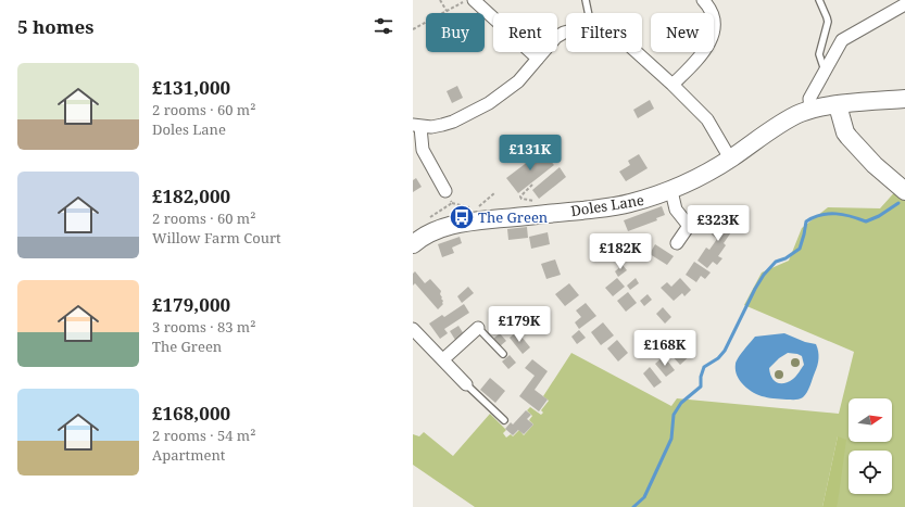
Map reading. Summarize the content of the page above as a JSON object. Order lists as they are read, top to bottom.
{
  "streets": {
    "street": ["Doles Lane"]
  },
  "places": {
    "bus stop": ["The Green"]
  },
  "north": "right",
  "page": {
    "heading": "5 homes",
    "chip": [
      "Buy",
      "Rent",
      "Filters",
      "New"
    ],
    "list": [
      {
        "name": "£131,000",
        "note": "2 rooms · 60 m² · Doles Lane"
      },
      {
        "name": "£182,000",
        "note": "2 rooms · 60 m² · Willow Farm Court"
      },
      {
        "name": "£179,000",
        "note": "3 rooms · 83 m² · The Green"
      },
      {
        "name": "£168,000",
        "note": "2 rooms · 54 m² · Apartment"
      }
    ],
    "price": [
      "£131K",
      "£323K",
      "£182K",
      "£179K",
      "£168K"
    ]
  }
}
